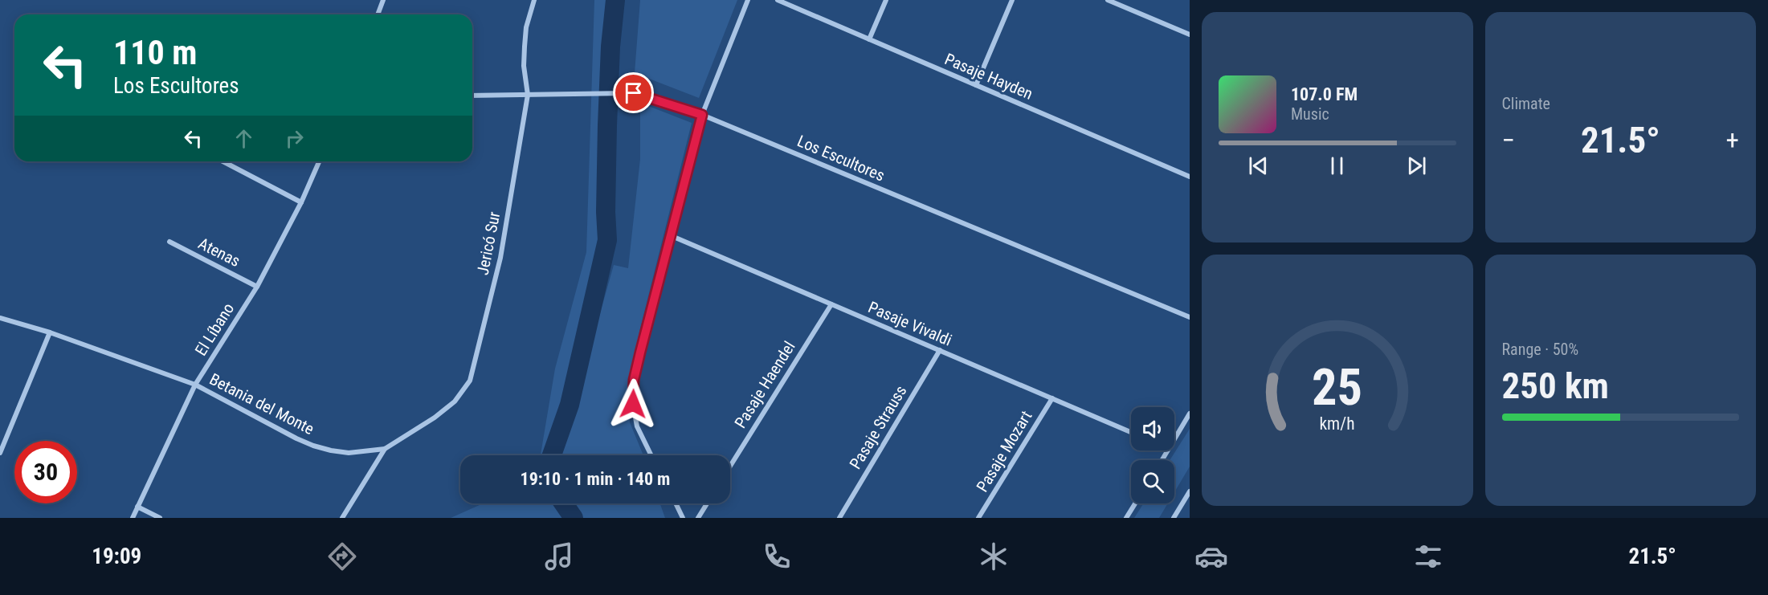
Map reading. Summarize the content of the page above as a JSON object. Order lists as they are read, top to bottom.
{
  "streets": {
    "street": [
      "Pasaje Hayden",
      "Los Escultores",
      "Jericó Sur",
      "Atenas",
      "Pasaje Vivaldi",
      "El Líbano",
      "Pasaje Haendel",
      "Betania del Monte",
      "Pasaje Strauss",
      "Pasaje Mozart"
    ]
  },
  "crossings": [
    ["Los Escultores", "Jericó Sur"],
    ["Jericó Sur", "Betania del Monte"],
    ["Atenas", "El Líbano"],
    ["Pasaje Vivaldi", "Pasaje Haendel"],
    ["Pasaje Vivaldi", "Pasaje Strauss"],
    ["Pasaje Vivaldi", "Pasaje Mozart"],
    ["El Líbano", "Betania del Monte"]
  ],
  "page": {
    "tile": [
      "Climate",
      ["Range · 50%", "250 km"]
    ],
    "turn": ["110 m", "Los Escultores"],
    "song": ["107.0 FM", "Music"],
    "heat": ["−", "21.5°", "+"],
    "limit": "30",
    "trip": "19:10 · 1 min · 140 m",
    "tabs": ["19:09", "21.5°"],
    "gauge": ["25", "km/h"]
  }
}
